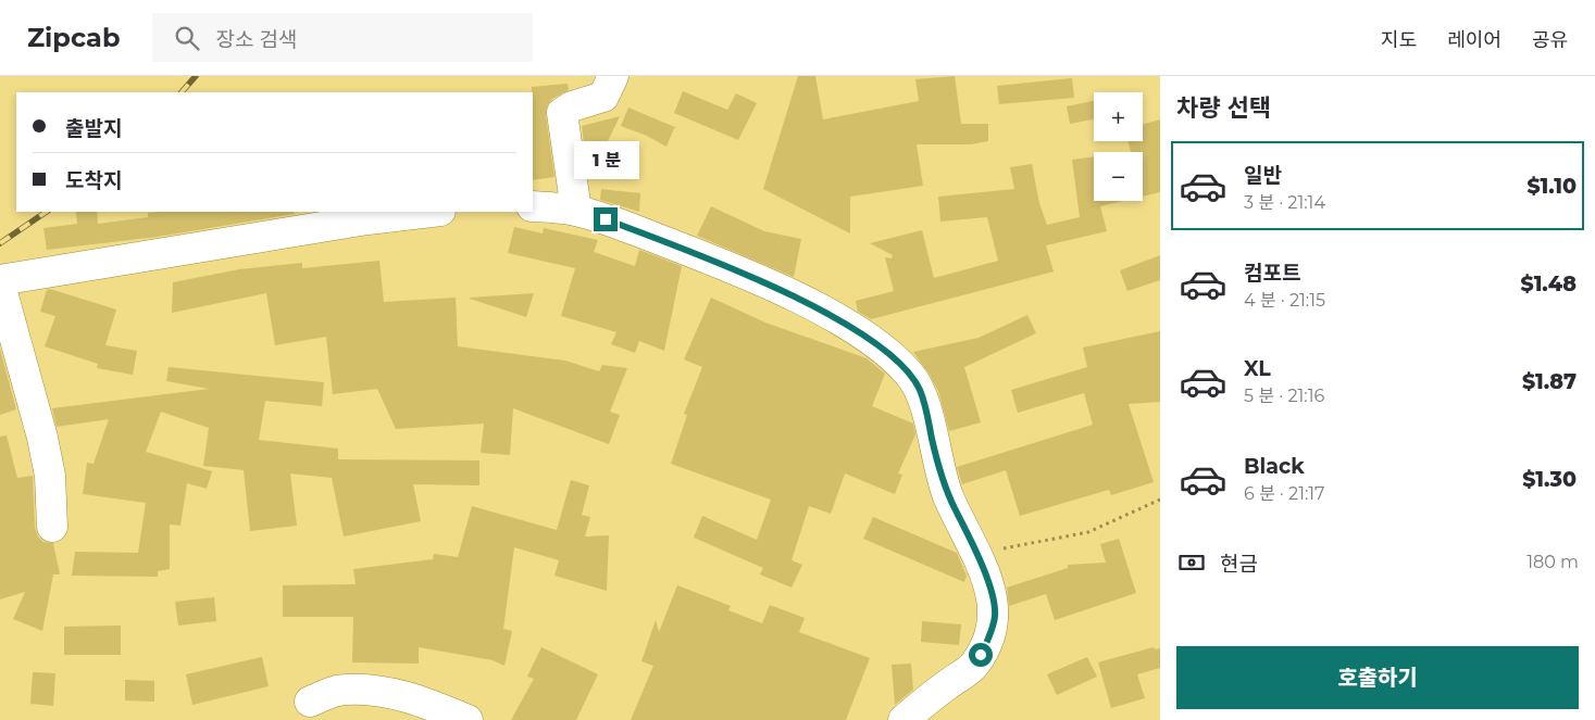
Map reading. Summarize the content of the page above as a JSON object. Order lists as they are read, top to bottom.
{
  "page": {
    "header": "Zipcab",
    "search": "장소 검색",
    "nav": ["지도", "레이어", "공유"],
    "heading": "차량 선택",
    "map_buttons": ["+", "−"],
    "banner": ["출발지", "도착지"],
    "bubble": "1 분",
    "list": [
      {
        "name": "일반",
        "note": "3 분 · 21:14",
        "value": "$1.10"
      },
      {
        "name": "컴포트",
        "note": "4 분 · 21:15",
        "value": "$1.48"
      },
      {
        "name": "XL",
        "note": "5 분 · 21:16",
        "value": "$1.87"
      },
      {
        "name": "Black",
        "note": "6 분 · 21:17",
        "value": "$1.30"
      }
    ],
    "pay": ["현금", "180 m"],
    "buttons": "호출하기"
  }
}
